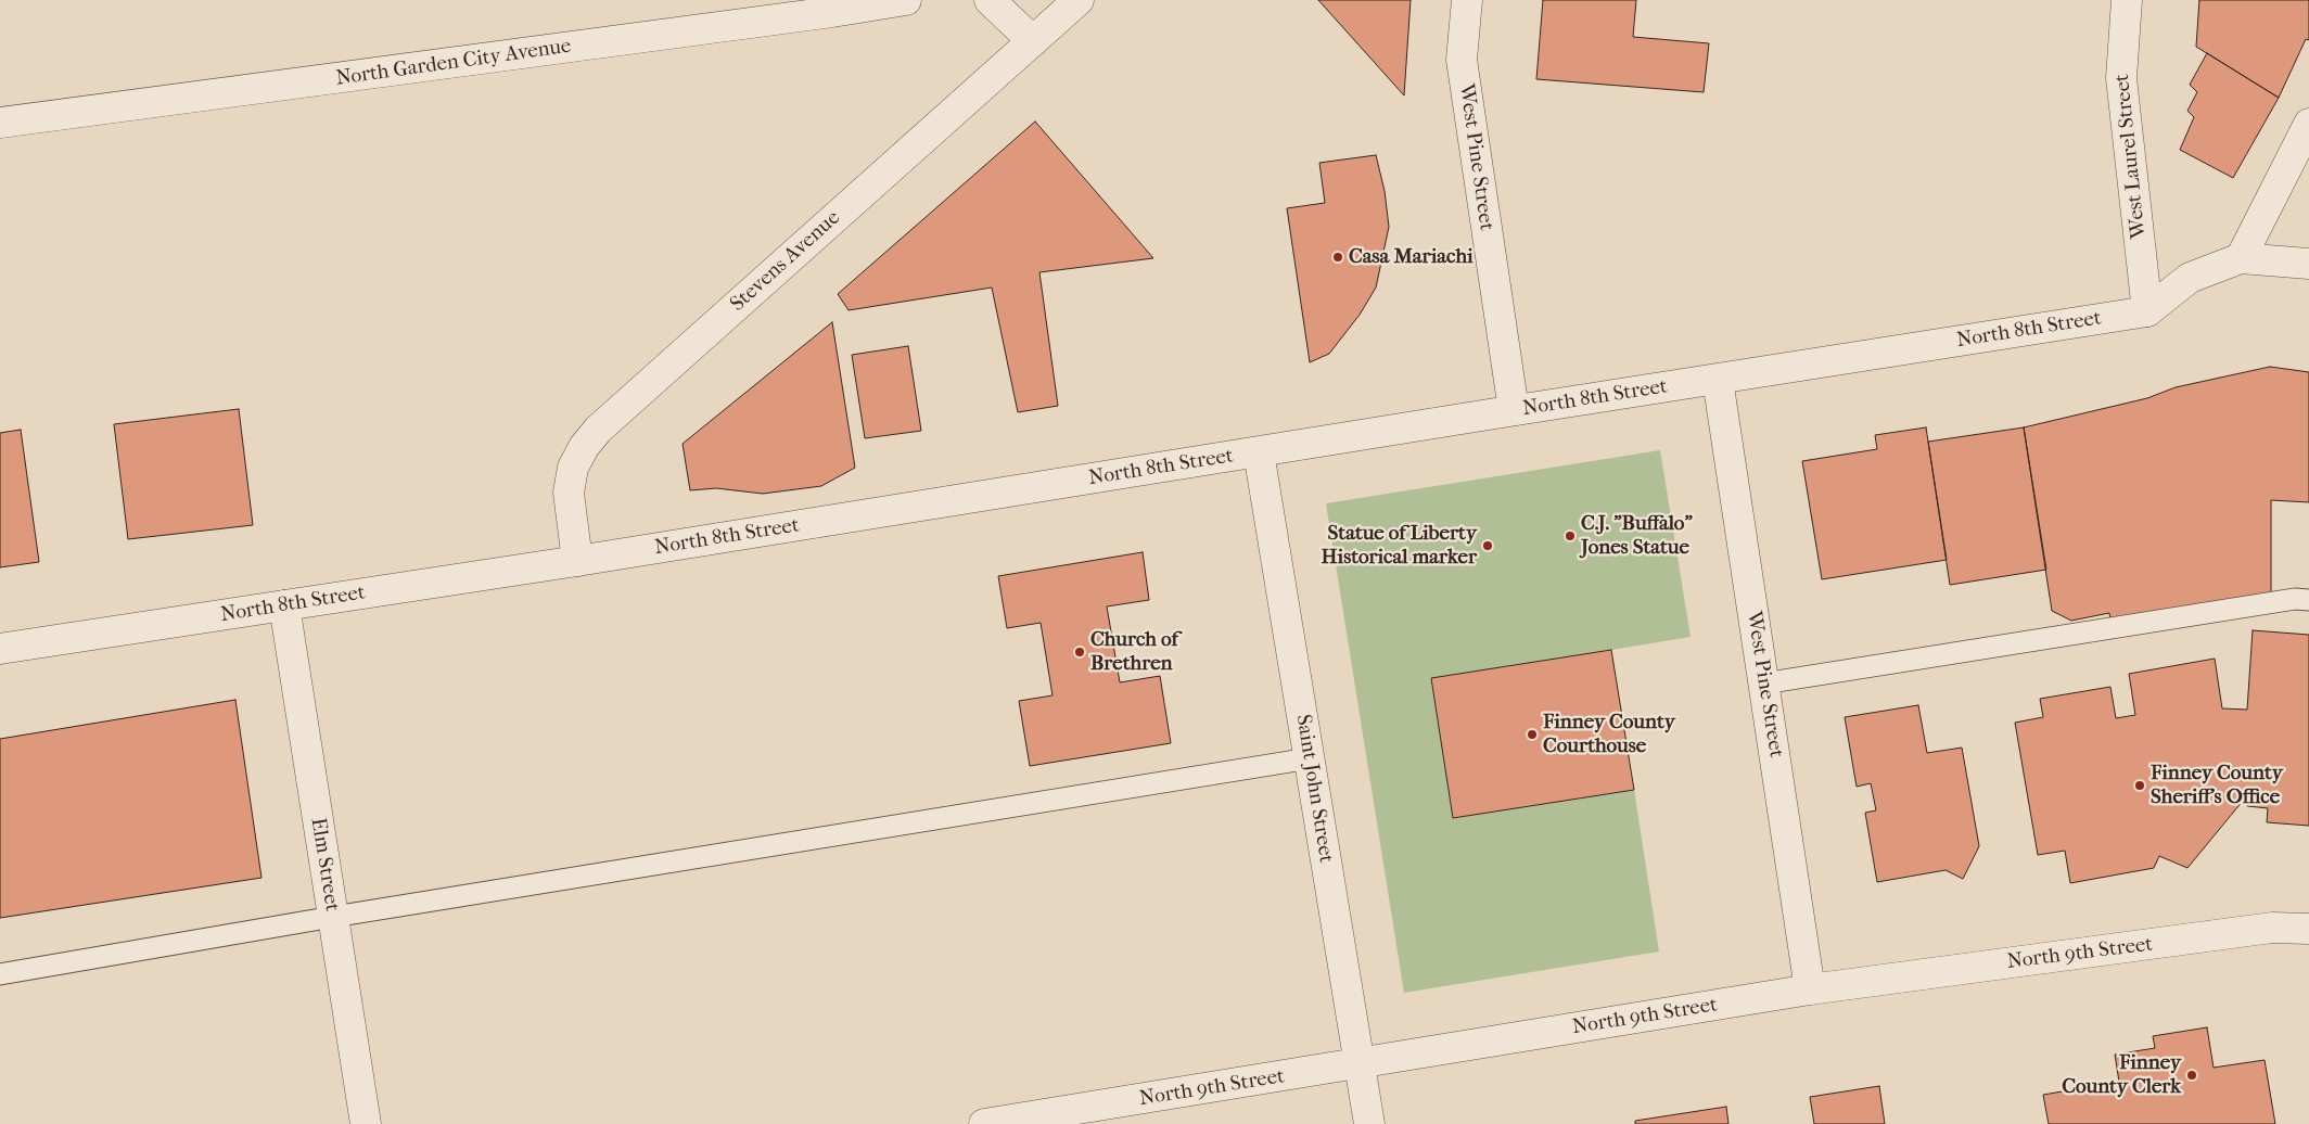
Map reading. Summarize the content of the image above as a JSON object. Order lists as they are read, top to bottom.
{
  "streets": {
    "street": [
      "North Garden City Avenue",
      "West Laurel Street",
      "West Pine Street",
      "Stevens Avenue",
      "North 8th Street",
      "Saint John Street",
      "Elm Street",
      "North 9th Street"
    ]
  },
  "crossings": [
    ["West Laurel Street", "North 8th Street"],
    ["West Pine Street", "North 8th Street"],
    ["West Pine Street", "North 9th Street"],
    ["Stevens Avenue", "North 8th Street"],
    ["North 8th Street", "Saint John Street"],
    ["North 8th Street", "Elm Street"],
    ["Saint John Street", "North 9th Street"]
  ],
  "places": [
    "Casa Mariachi",
    "C.J. \"Buffalo\" Jones Statue",
    "Statue of Liberty Historical marker",
    "Church of Brethren",
    "Finney County Courthouse",
    "Finney County Sheriff's Office",
    "Finney County Clerk"
  ]
}
